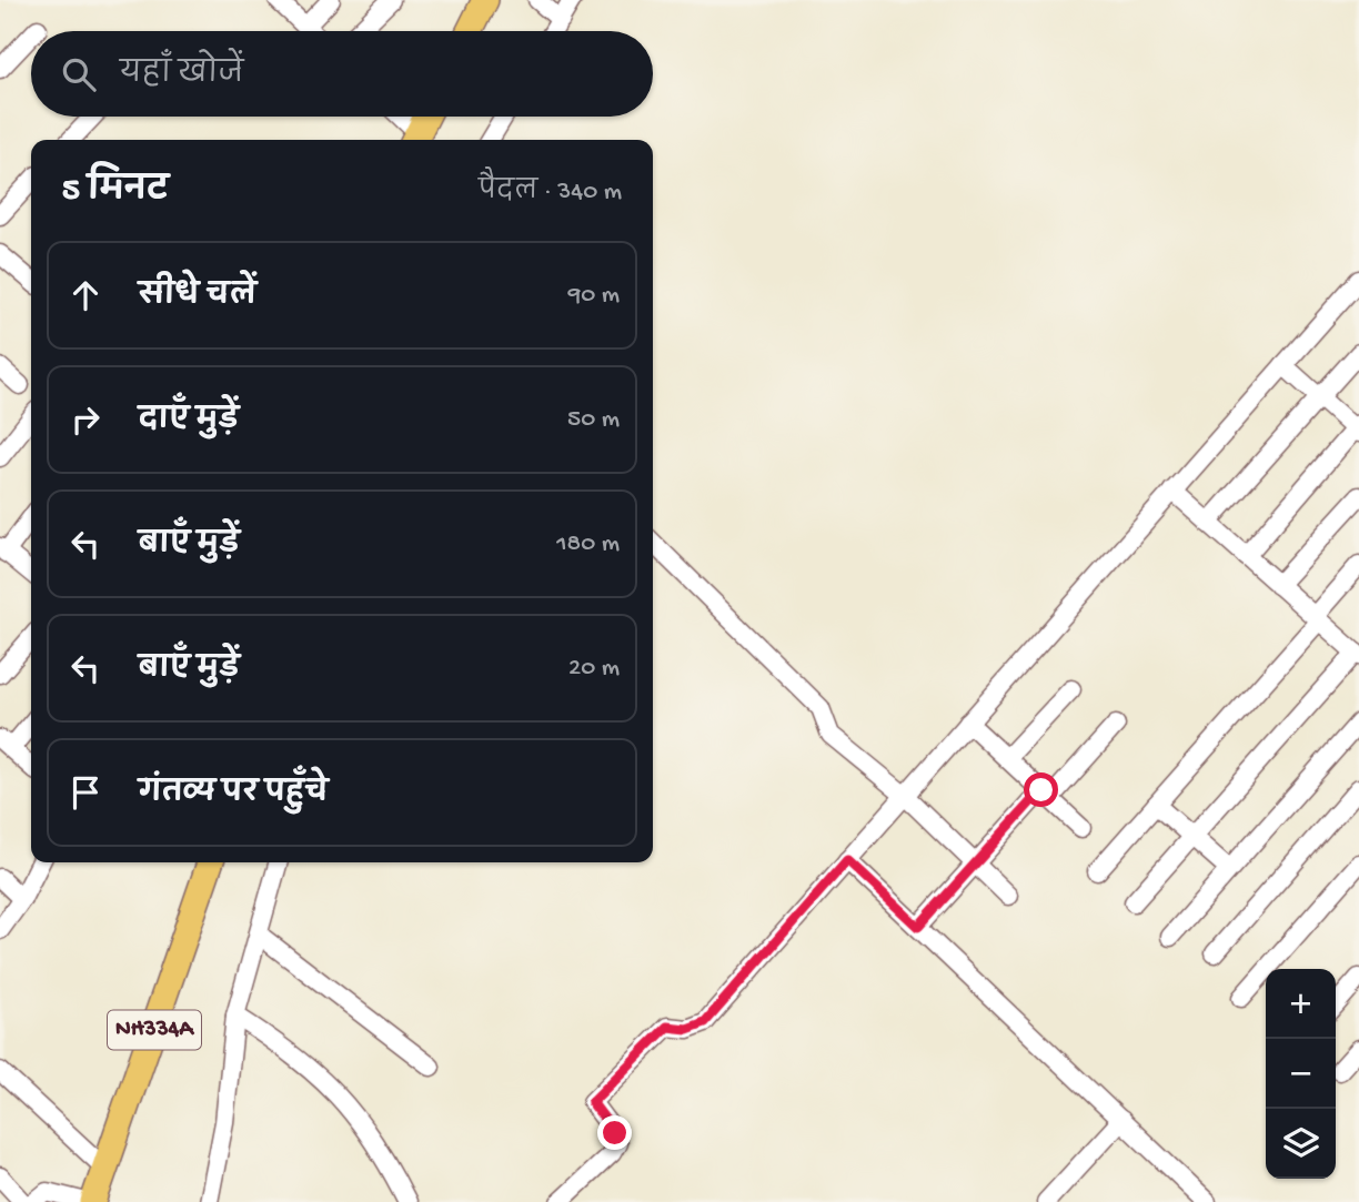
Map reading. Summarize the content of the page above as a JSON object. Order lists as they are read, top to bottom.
{
  "streets": {
    "highway": ["NH334A"]
  },
  "page": {
    "search": "यहाँ खोजें",
    "heading": ["5 मिनट", "पैदल · 340 m"],
    "list": [
      ["सीधे चलें", "90 m"],
      ["दाएँ मुड़ें", "50 m"],
      ["बाएँ मुड़ें", "180 m"],
      ["बाएँ मुड़ें", "20 m"],
      "गंतव्य पर पहुँचे"
    ],
    "map_buttons": ["+", "−"]
  }
}
